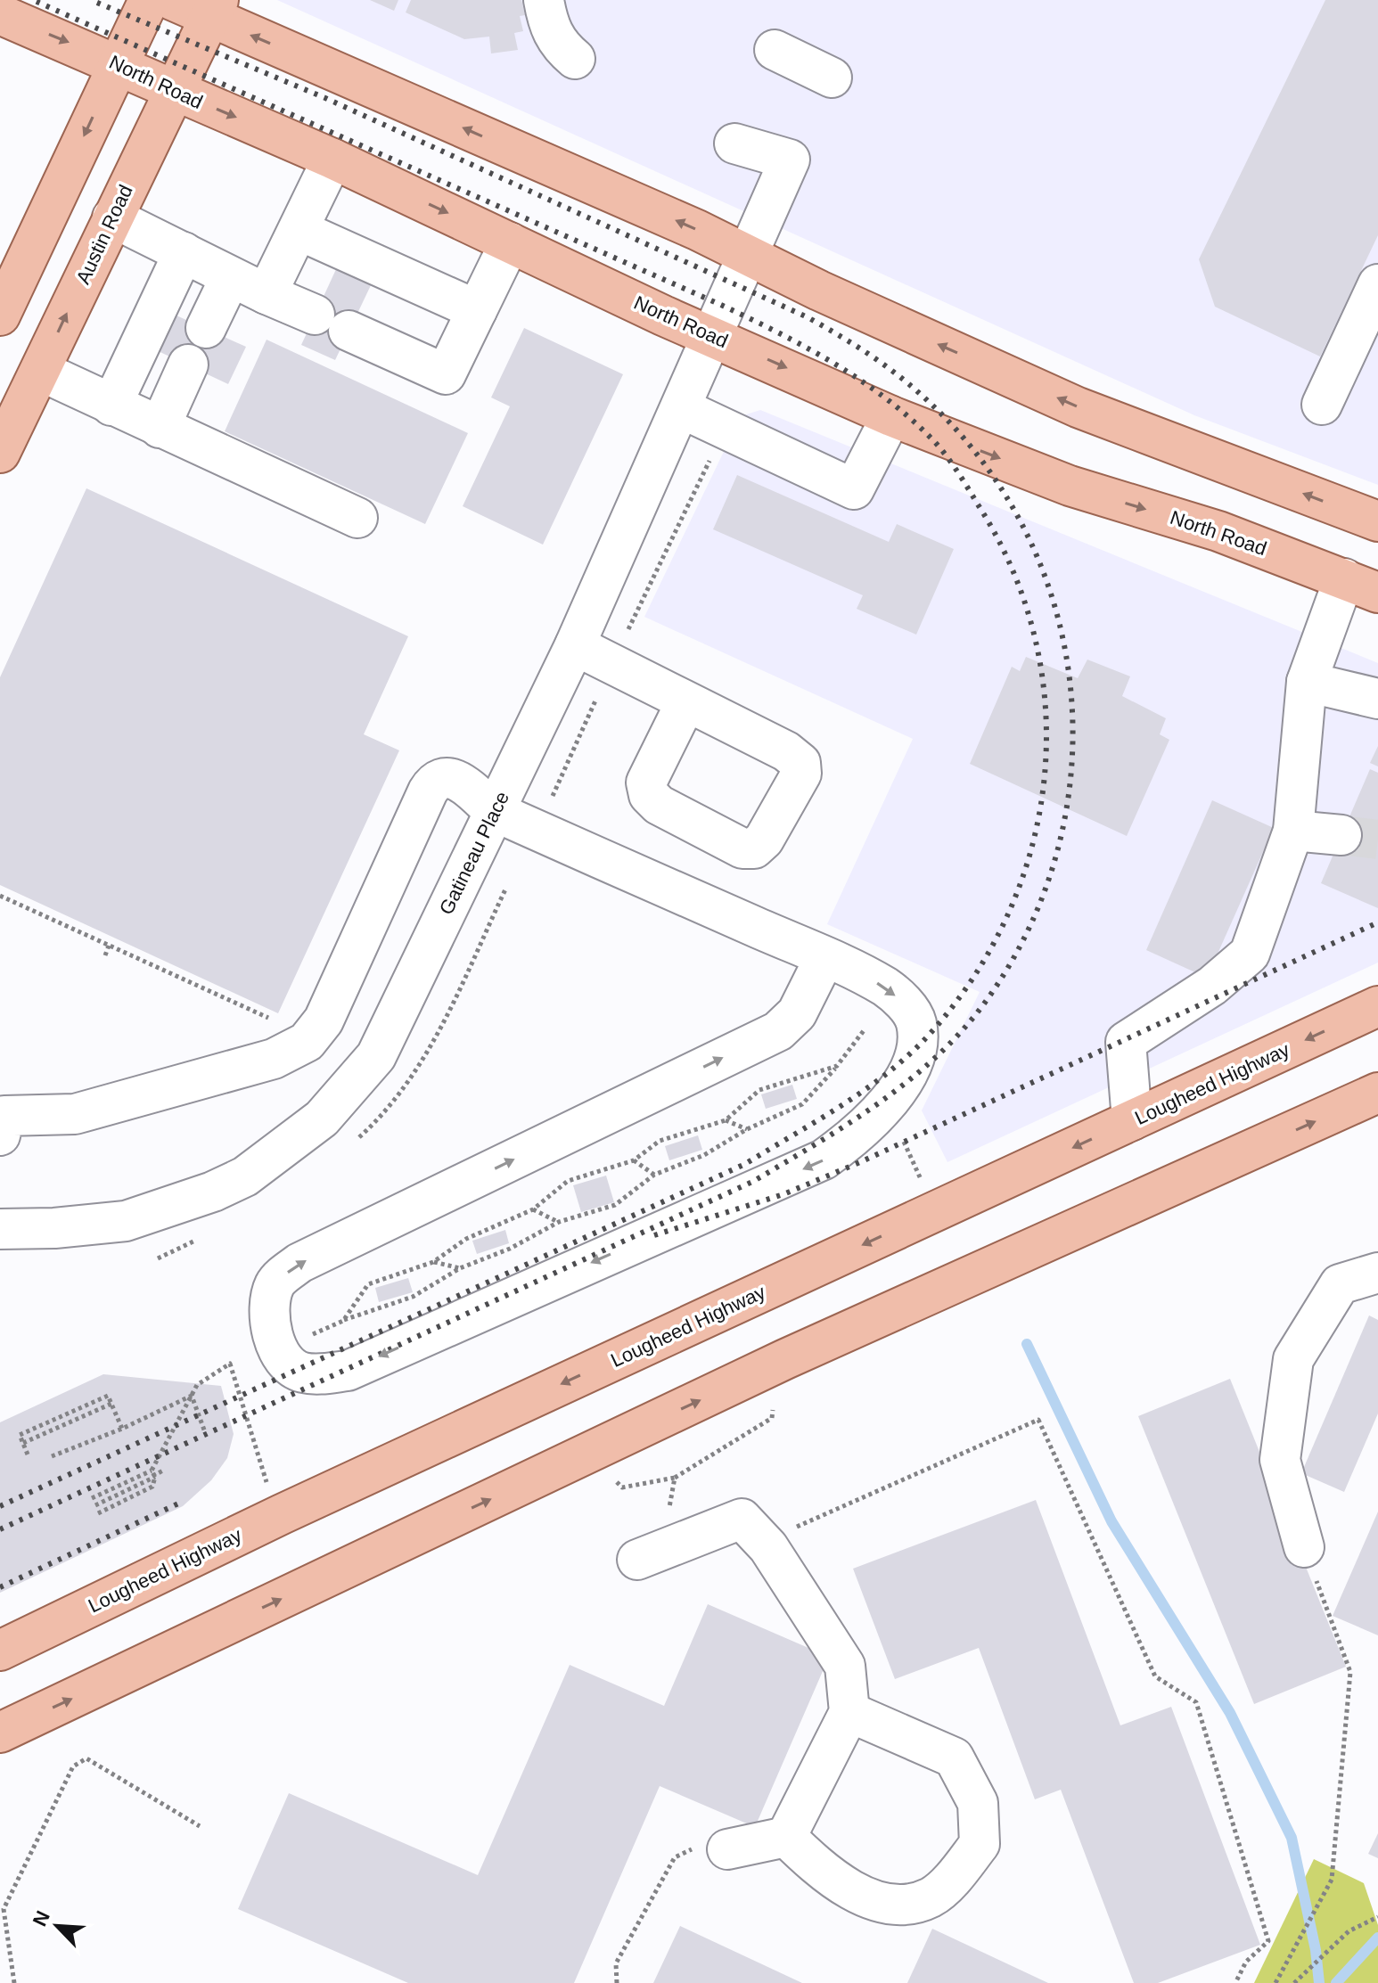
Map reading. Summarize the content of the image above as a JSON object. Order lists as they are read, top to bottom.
{
  "streets": {
    "main road": ["North Road", "Austin Road", "Lougheed Highway"],
    "street": ["Gatineau Place"]
  },
  "crossings": [
    ["North Road", "Austin Road"],
    ["North Road", "Gatineau Place"]
  ],
  "north": "top left"
}
